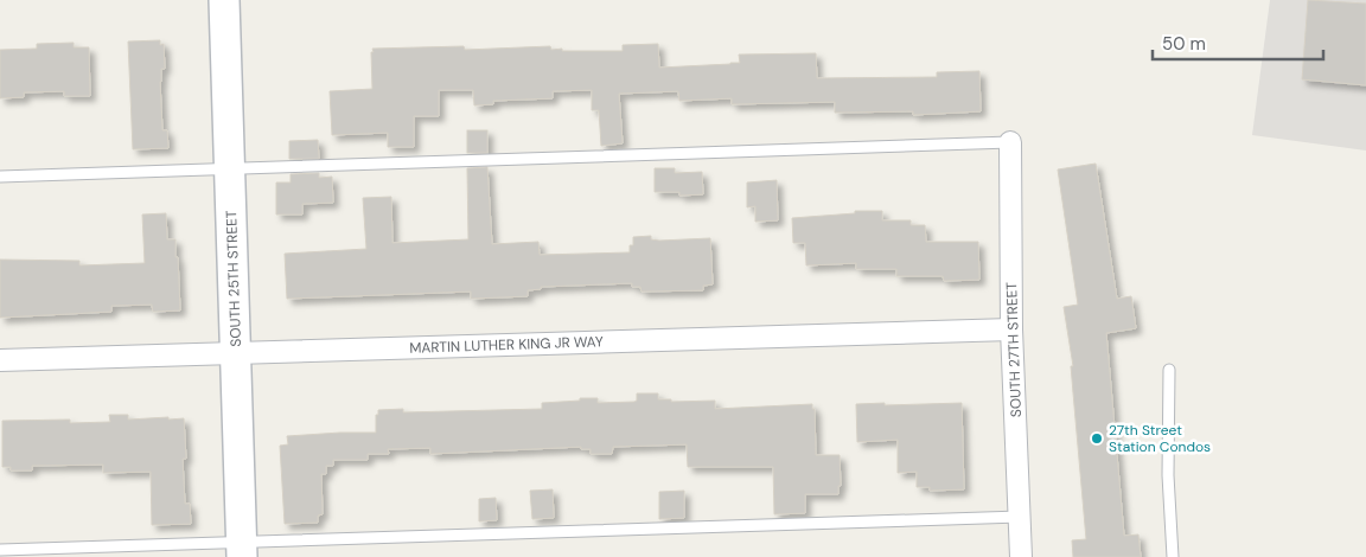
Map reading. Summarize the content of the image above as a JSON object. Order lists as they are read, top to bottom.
{
  "streets": {
    "street": ["SOUTH 25TH STREET", "MARTIN LUTHER KING JR WAY", "SOUTH 27TH STREET"]
  },
  "crossings": [
    ["SOUTH 25TH STREET", "MARTIN LUTHER KING JR WAY"],
    ["MARTIN LUTHER KING JR WAY", "SOUTH 27TH STREET"]
  ],
  "places": ["27th Street Station Condos"],
  "scale_bar": "50 m"
}
